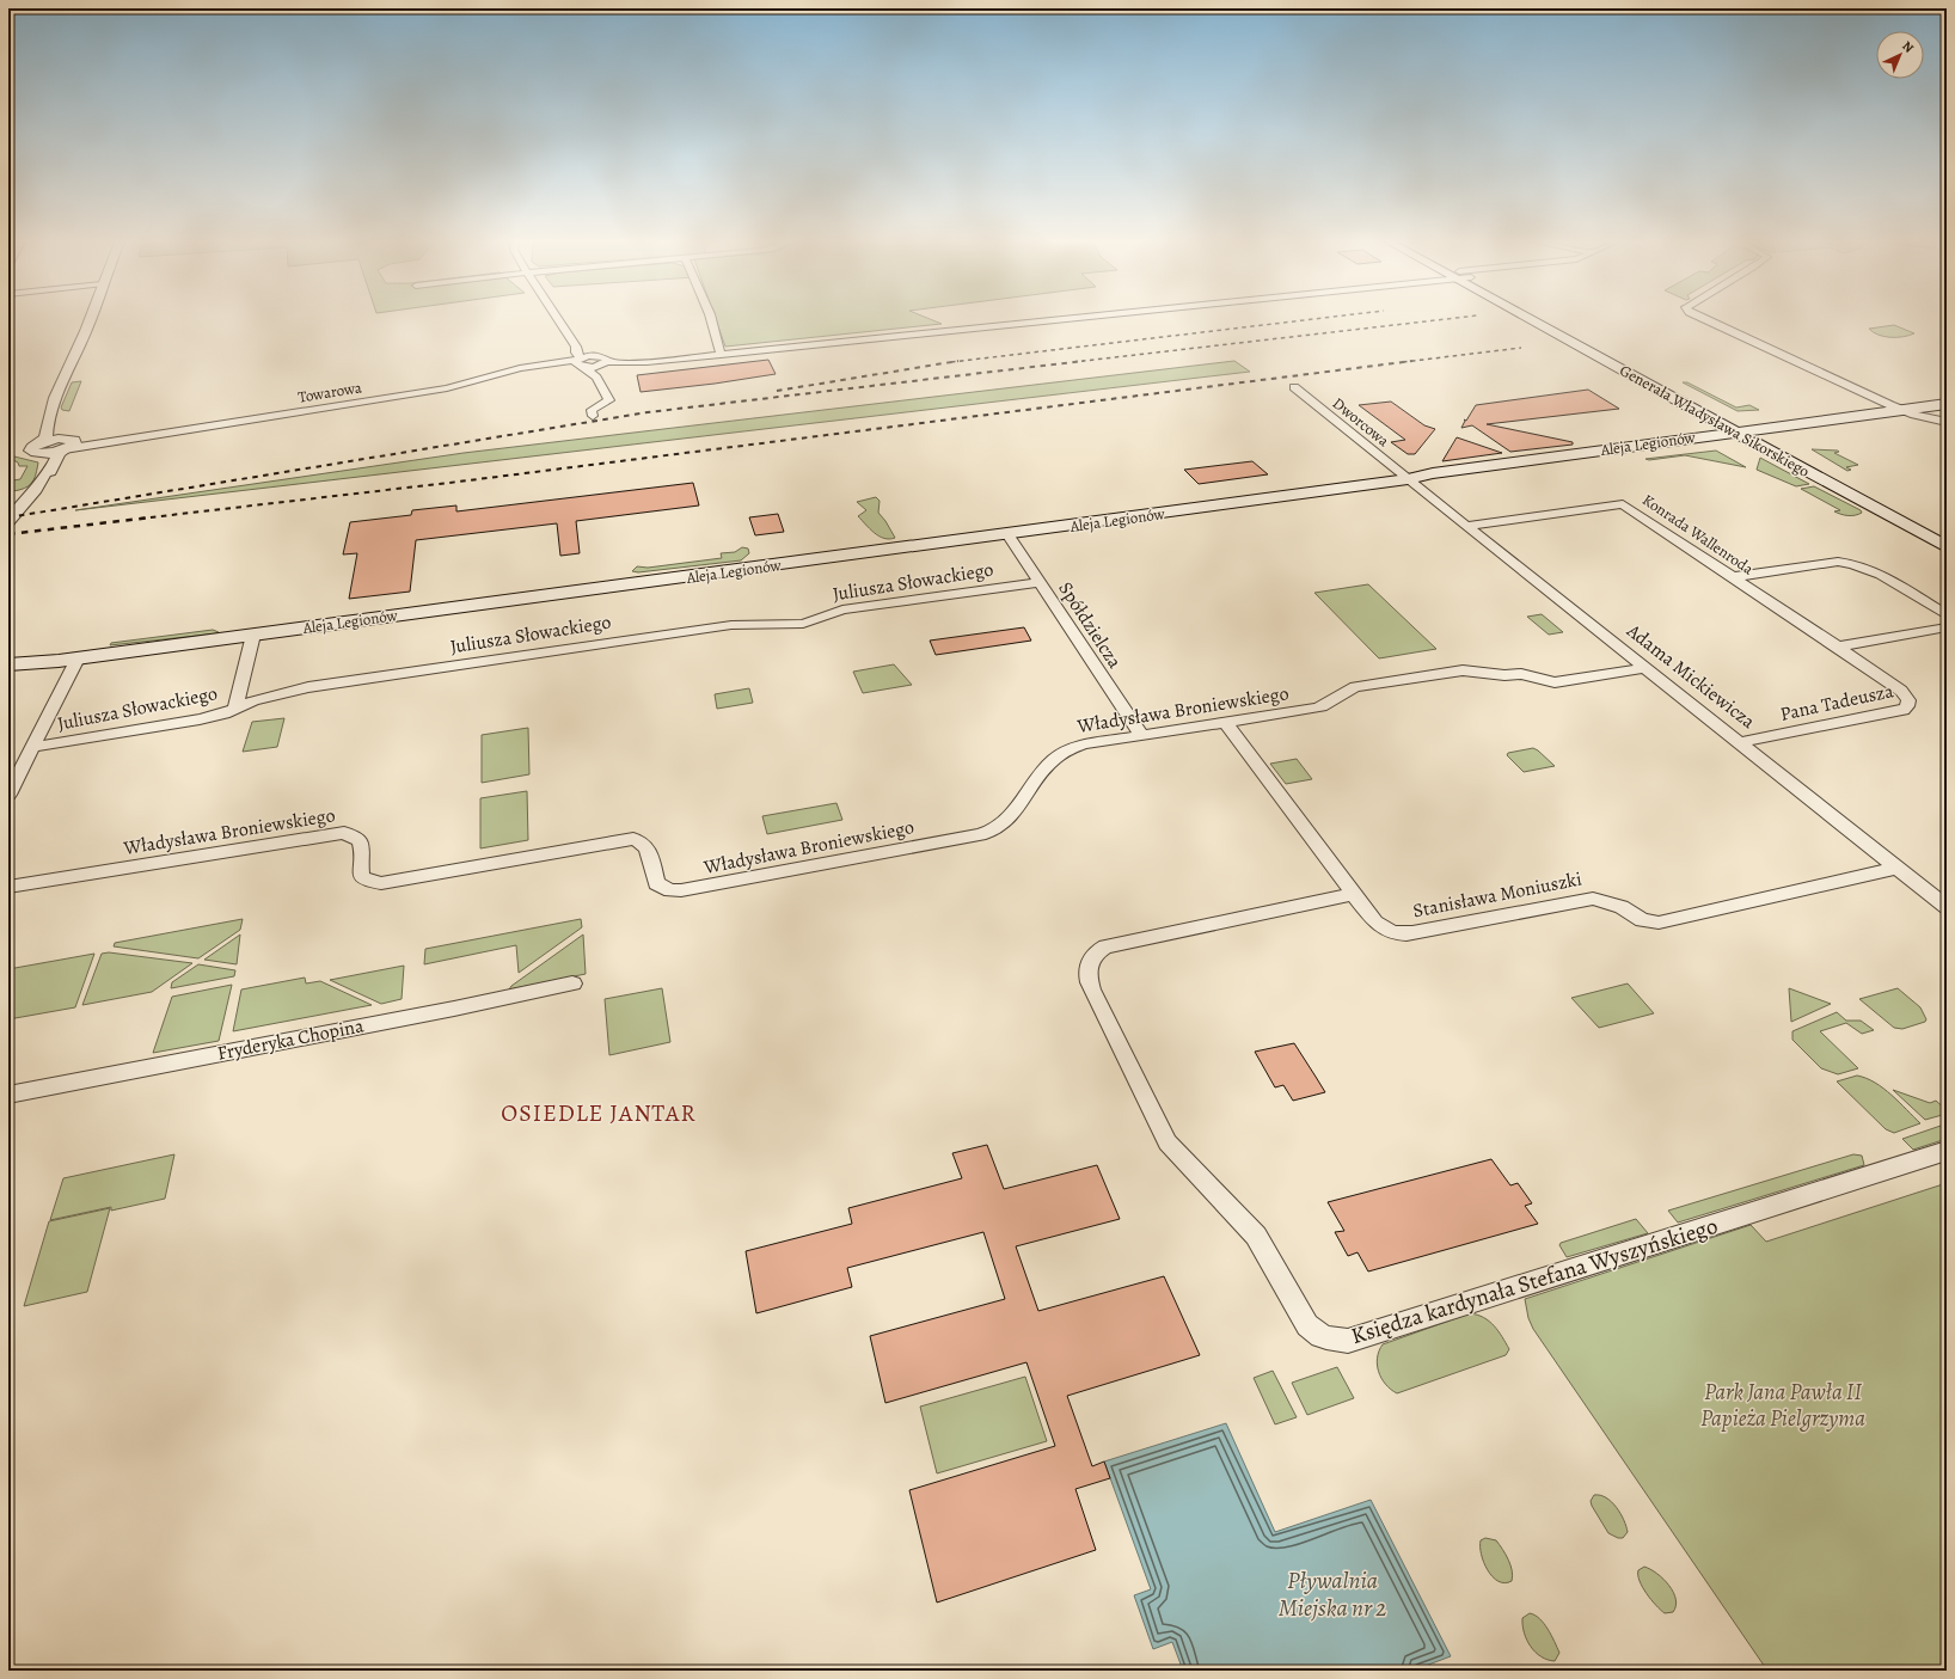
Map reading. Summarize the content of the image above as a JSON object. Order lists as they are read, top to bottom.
{
  "streets": {
    "main road": ["Generała Władysława Sikorskiego", "Aleja Legionów"],
    "street": [
      "Towarowa",
      "Dworcowa",
      "Konrada Wallenroda",
      "Juliusza Słowackiego",
      "Spółdzielcza",
      "Adama Mickiewicza",
      "Pana Tadeusza",
      "Władysława Broniewskiego",
      "Stanisława Moniuszki",
      "Fryderyka Chopina",
      "Księdza kardynała Stefana Wyszyńskiego"
    ]
  },
  "crossings": [
    ["Generała Władysława Sikorskiego", "Aleja Legionów"],
    ["Dworcowa", "Aleja Legionów"],
    ["Dworcowa", "Adama Mickiewicza"],
    ["Aleja Legionów", "Spółdzielcza"],
    ["Aleja Legionów", "Adama Mickiewicza"],
    ["Konrada Wallenroda", "Adama Mickiewicza"],
    ["Konrada Wallenroda", "Pana Tadeusza"],
    ["Juliusza Słowackiego", "Spółdzielcza"],
    ["Spółdzielcza", "Władysława Broniewskiego"],
    ["Adama Mickiewicza", "Pana Tadeusza"],
    ["Adama Mickiewicza", "Władysława Broniewskiego"],
    ["Adama Mickiewicza", "Stanisława Moniuszki"],
    ["Władysława Broniewskiego", "Stanisława Moniuszki"],
    ["Stanisława Moniuszki", "Księdza kardynała Stefana Wyszyńskiego"]
  ],
  "districts": ["OSIEDLE JANTAR"],
  "water": ["Pływalnia Miejska nr 2"],
  "parks": ["Park Jana Pawła II Papieża Pielgrzyma"],
  "north": "top right"
}
